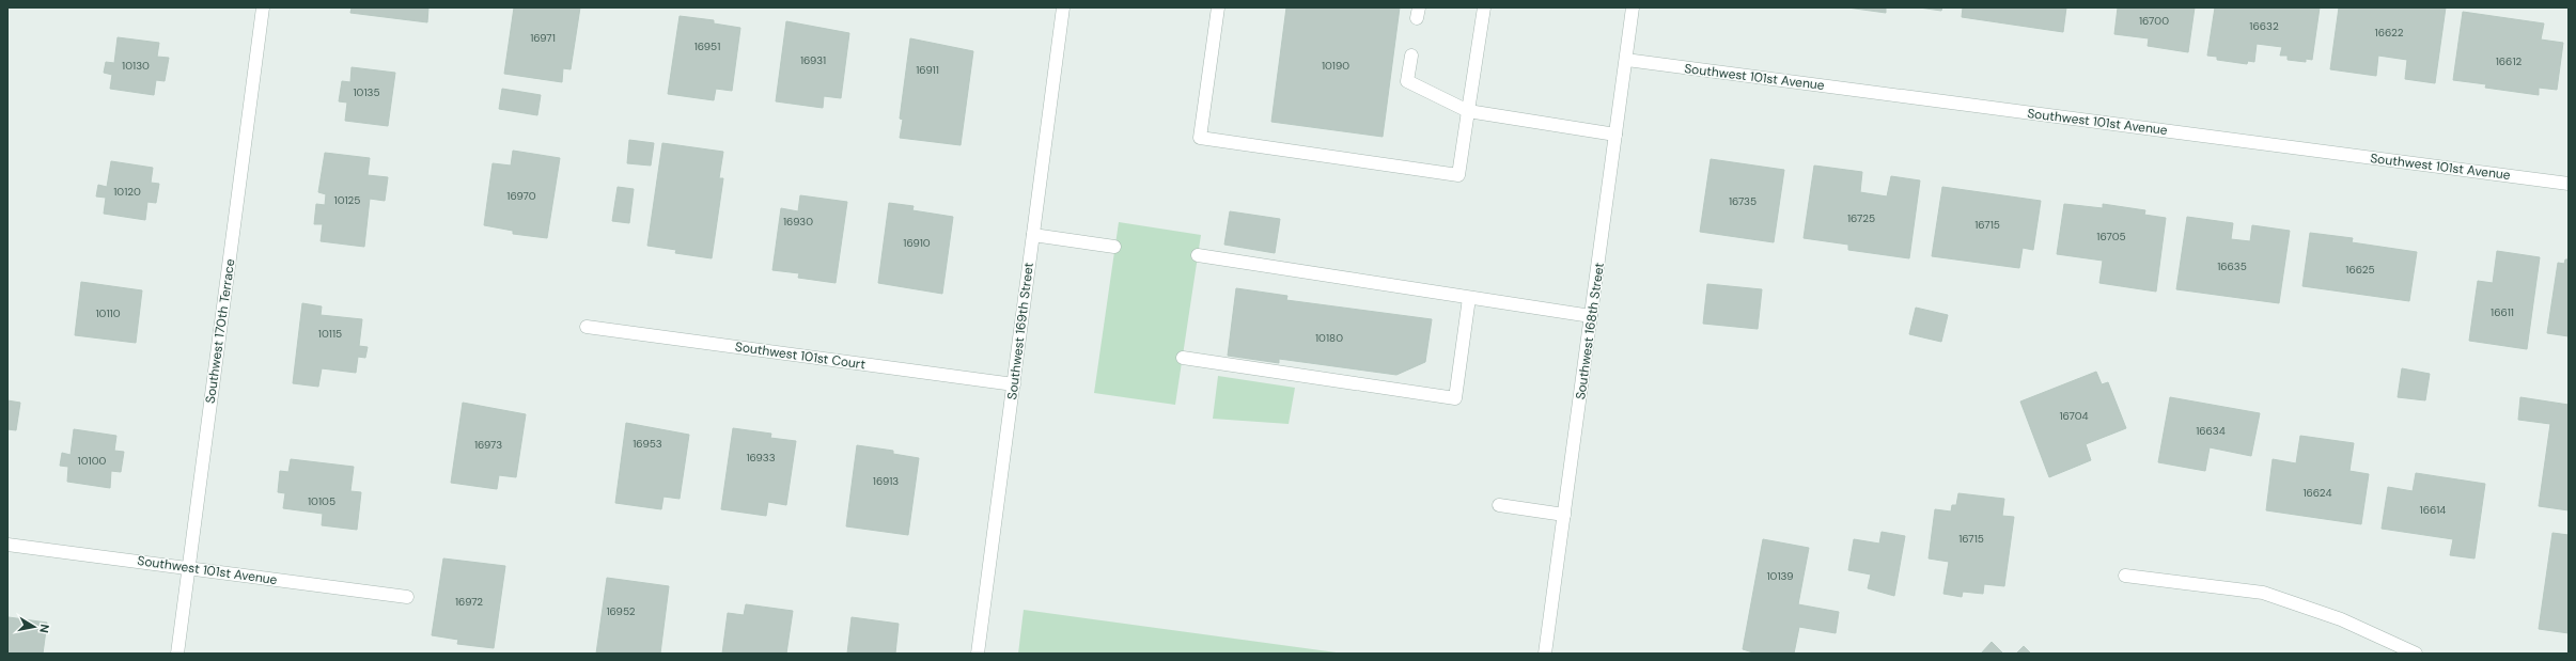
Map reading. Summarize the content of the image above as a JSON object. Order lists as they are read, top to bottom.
{
  "streets": {
    "street": [
      "Southwest 101st Avenue",
      "Southwest 170th Terrace",
      "Southwest 169th Street",
      "Southwest 168th Street",
      "Southwest 101st Court"
    ]
  },
  "crossings": [
    ["Southwest 101st Avenue", "Southwest 170th Terrace"],
    ["Southwest 101st Avenue", "Southwest 168th Street"],
    ["Southwest 169th Street", "Southwest 101st Court"]
  ],
  "house_numbers": [
    "16700",
    "16632",
    "16622",
    "16971",
    "16951",
    "16931",
    "16612",
    "10130",
    "10190",
    "16911",
    "10135",
    "10120",
    "16970",
    "10125",
    "16735",
    "16725",
    "16930",
    "16715",
    "16705",
    "16910",
    "16635",
    "16625",
    "16611",
    "10110",
    "10115",
    "10180",
    "16704",
    "16634",
    "16953",
    "16973",
    "16933",
    "10100",
    "16913",
    "16624",
    "10105",
    "16614",
    "16715",
    "10139",
    "16972",
    "16952"
  ],
  "north": "right"
}
